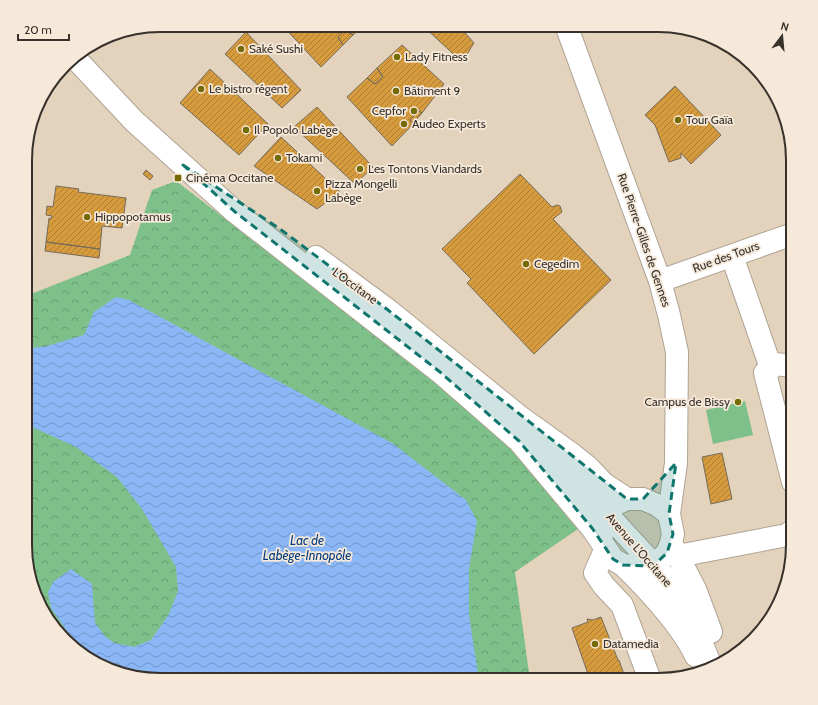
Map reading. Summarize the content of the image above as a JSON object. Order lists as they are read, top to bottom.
{
  "streets": {
    "street": [
      "Rue Pierre-Gilles de Gennes",
      "Rue des Tours",
      "L'Occitane",
      "Avenue L'Occitane"
    ]
  },
  "crossings": [
    ["Rue Pierre-Gilles de Gennes", "Rue des Tours"],
    ["Rue Pierre-Gilles de Gennes", "L'Occitane"],
    ["L'Occitane", "Avenue L'Occitane"]
  ],
  "water": ["Lac de Labège-Innopôle"],
  "places": {
    "other": [
      "Saké Sushi",
      "Lady Fitness",
      "Le bistro régent",
      "Bâtiment 9",
      "Cepfor",
      "Tour Gaïa",
      "Audeo Experts",
      "Il Popolo Labège",
      "Tokami",
      "Les Tontons Viandards",
      "Pizza Mongelli Labège",
      "Hippopotamus",
      "Cegedim",
      "Campus de Bissy",
      "Datamedia"
    ],
    "transit": ["Cinéma Occitane"]
  },
  "scale_bar": "20 m",
  "north": "top"
}
